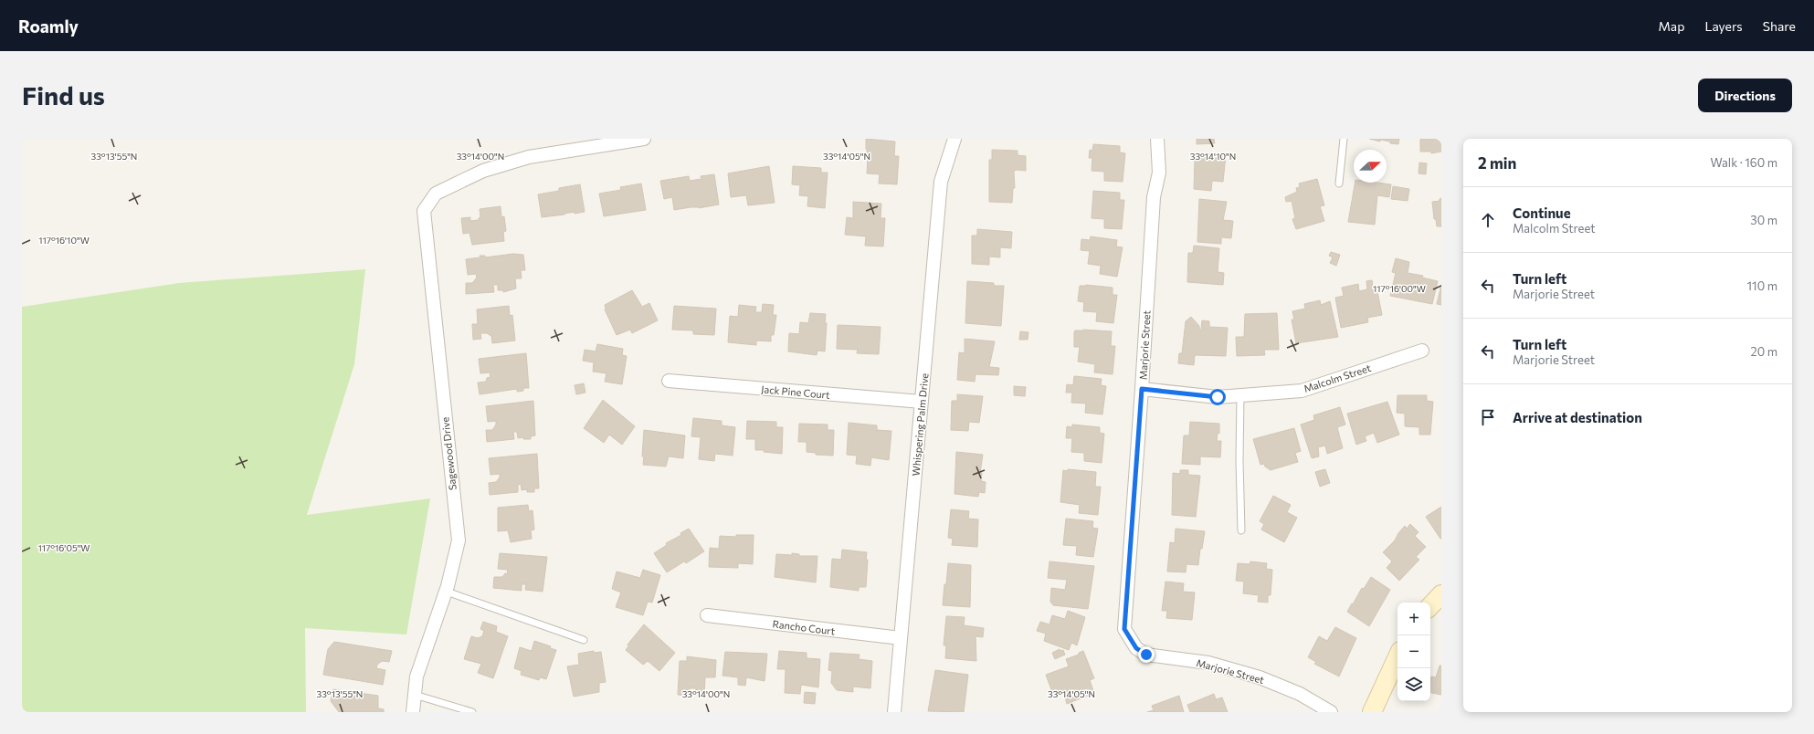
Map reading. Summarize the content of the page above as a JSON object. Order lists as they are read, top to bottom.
{
  "streets": {
    "street": [
      "Marjorie Street",
      "Malcolm Street",
      "Jack Pine Court",
      "Whispering Palm Drive",
      "Sagewood Drive",
      "Rancho Court"
    ]
  },
  "crossings": [
    ["Marjorie Street", "Malcolm Street"],
    ["Jack Pine Court", "Whispering Palm Drive"],
    ["Whispering Palm Drive", "Rancho Court"]
  ],
  "north": "right",
  "page": {
    "header": "Roamly",
    "nav": ["Map", "Layers", "Share"],
    "buttons": "Directions",
    "title": "Find us",
    "heading": ["2 min", "Walk · 160 m"],
    "list": [
      ["Continue", "Malcolm Street", "30 m"],
      ["Turn left", "Marjorie Street", "110 m"],
      ["Turn left", "Marjorie Street", "20 m"],
      "Arrive at destination"
    ],
    "map_buttons": ["+", "−"]
  },
  "coordinates": [
    "33°13'55\"N",
    "33°14'00\"N",
    "33°14'05\"N",
    "33°14'10\"N",
    "117°16'10\"W",
    "117°16'00\"W",
    "117°16'05\"W"
  ]
}
